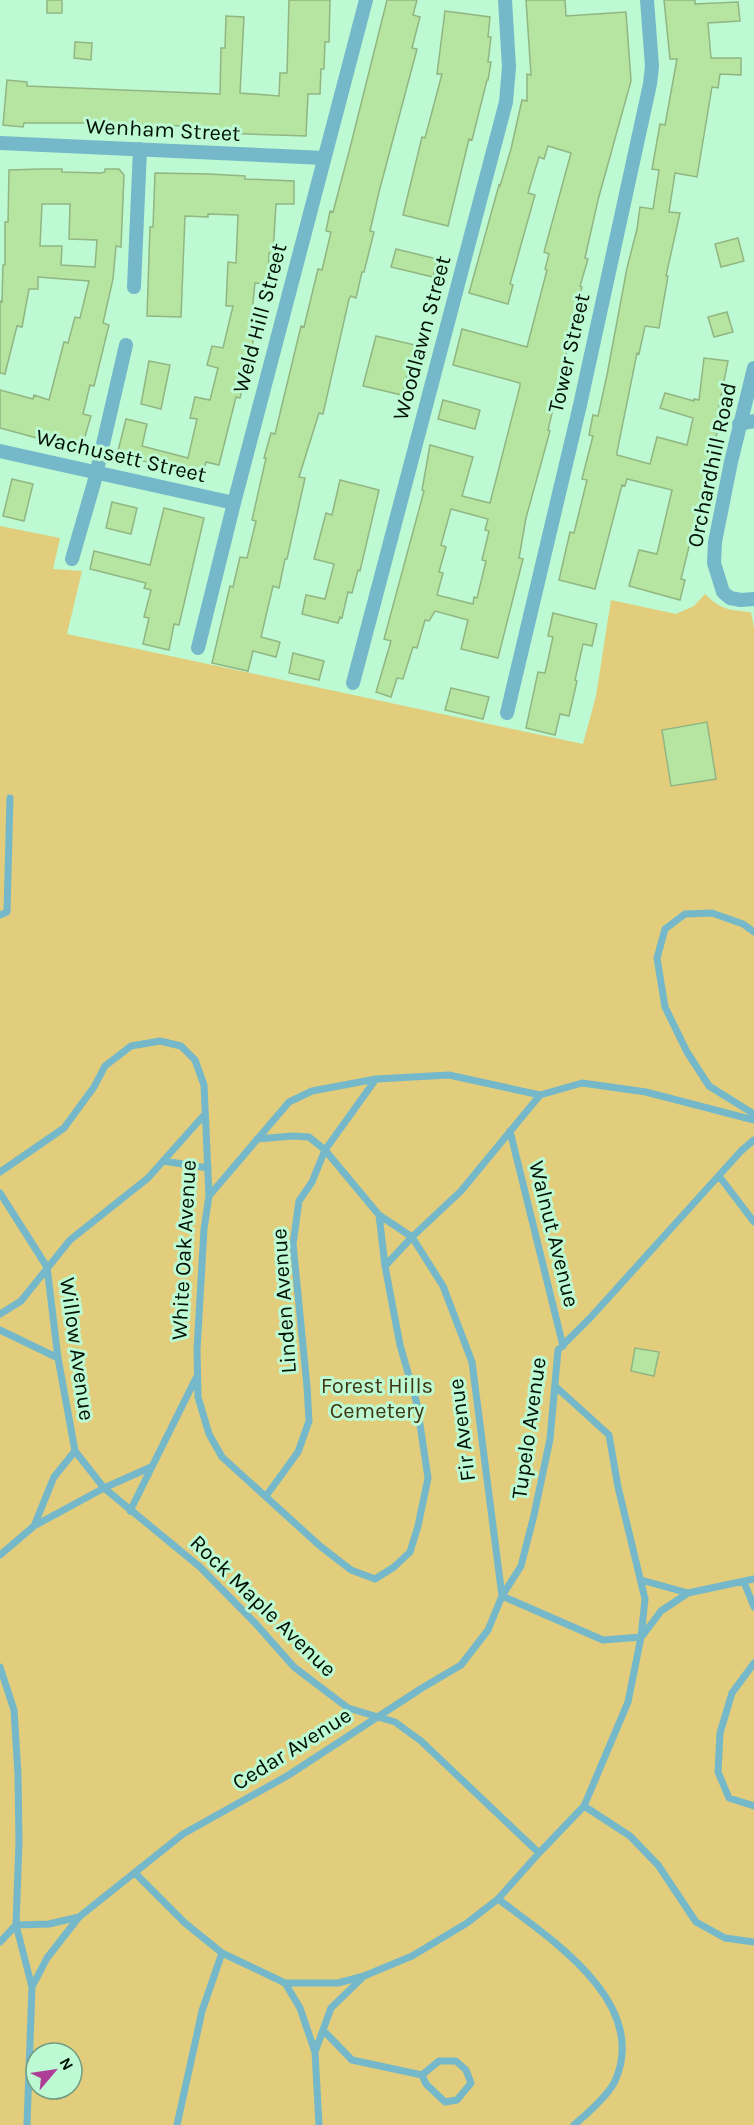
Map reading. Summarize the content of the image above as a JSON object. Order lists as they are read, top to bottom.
{
  "streets": {
    "street": [
      "Wenham Street",
      "Weld Hill Street",
      "Woodlawn Street",
      "Tower Street",
      "Wachusett Street",
      "Orchardhill Road"
    ],
    "lane": [
      "Walnut Avenue",
      "White Oak Avenue",
      "Linden Avenue",
      "Willow Avenue",
      "Tupelo Avenue",
      "Fir Avenue",
      "Rock Maple Avenue",
      "Cedar Avenue"
    ]
  },
  "crossings": [
    ["Wenham Street", "Weld Hill Street"],
    ["Weld Hill Street", "Wachusett Street"],
    ["Walnut Avenue", "Tupelo Avenue"],
    ["White Oak Avenue", "Linden Avenue"],
    ["White Oak Avenue", "Rock Maple Avenue"],
    ["Willow Avenue", "Rock Maple Avenue"],
    ["Tupelo Avenue", "Fir Avenue"],
    ["Tupelo Avenue", "Cedar Avenue"],
    ["Fir Avenue", "Cedar Avenue"],
    ["Rock Maple Avenue", "Cedar Avenue"]
  ],
  "parks": ["Forest Hills Cemetery"],
  "north": "top right"
}
